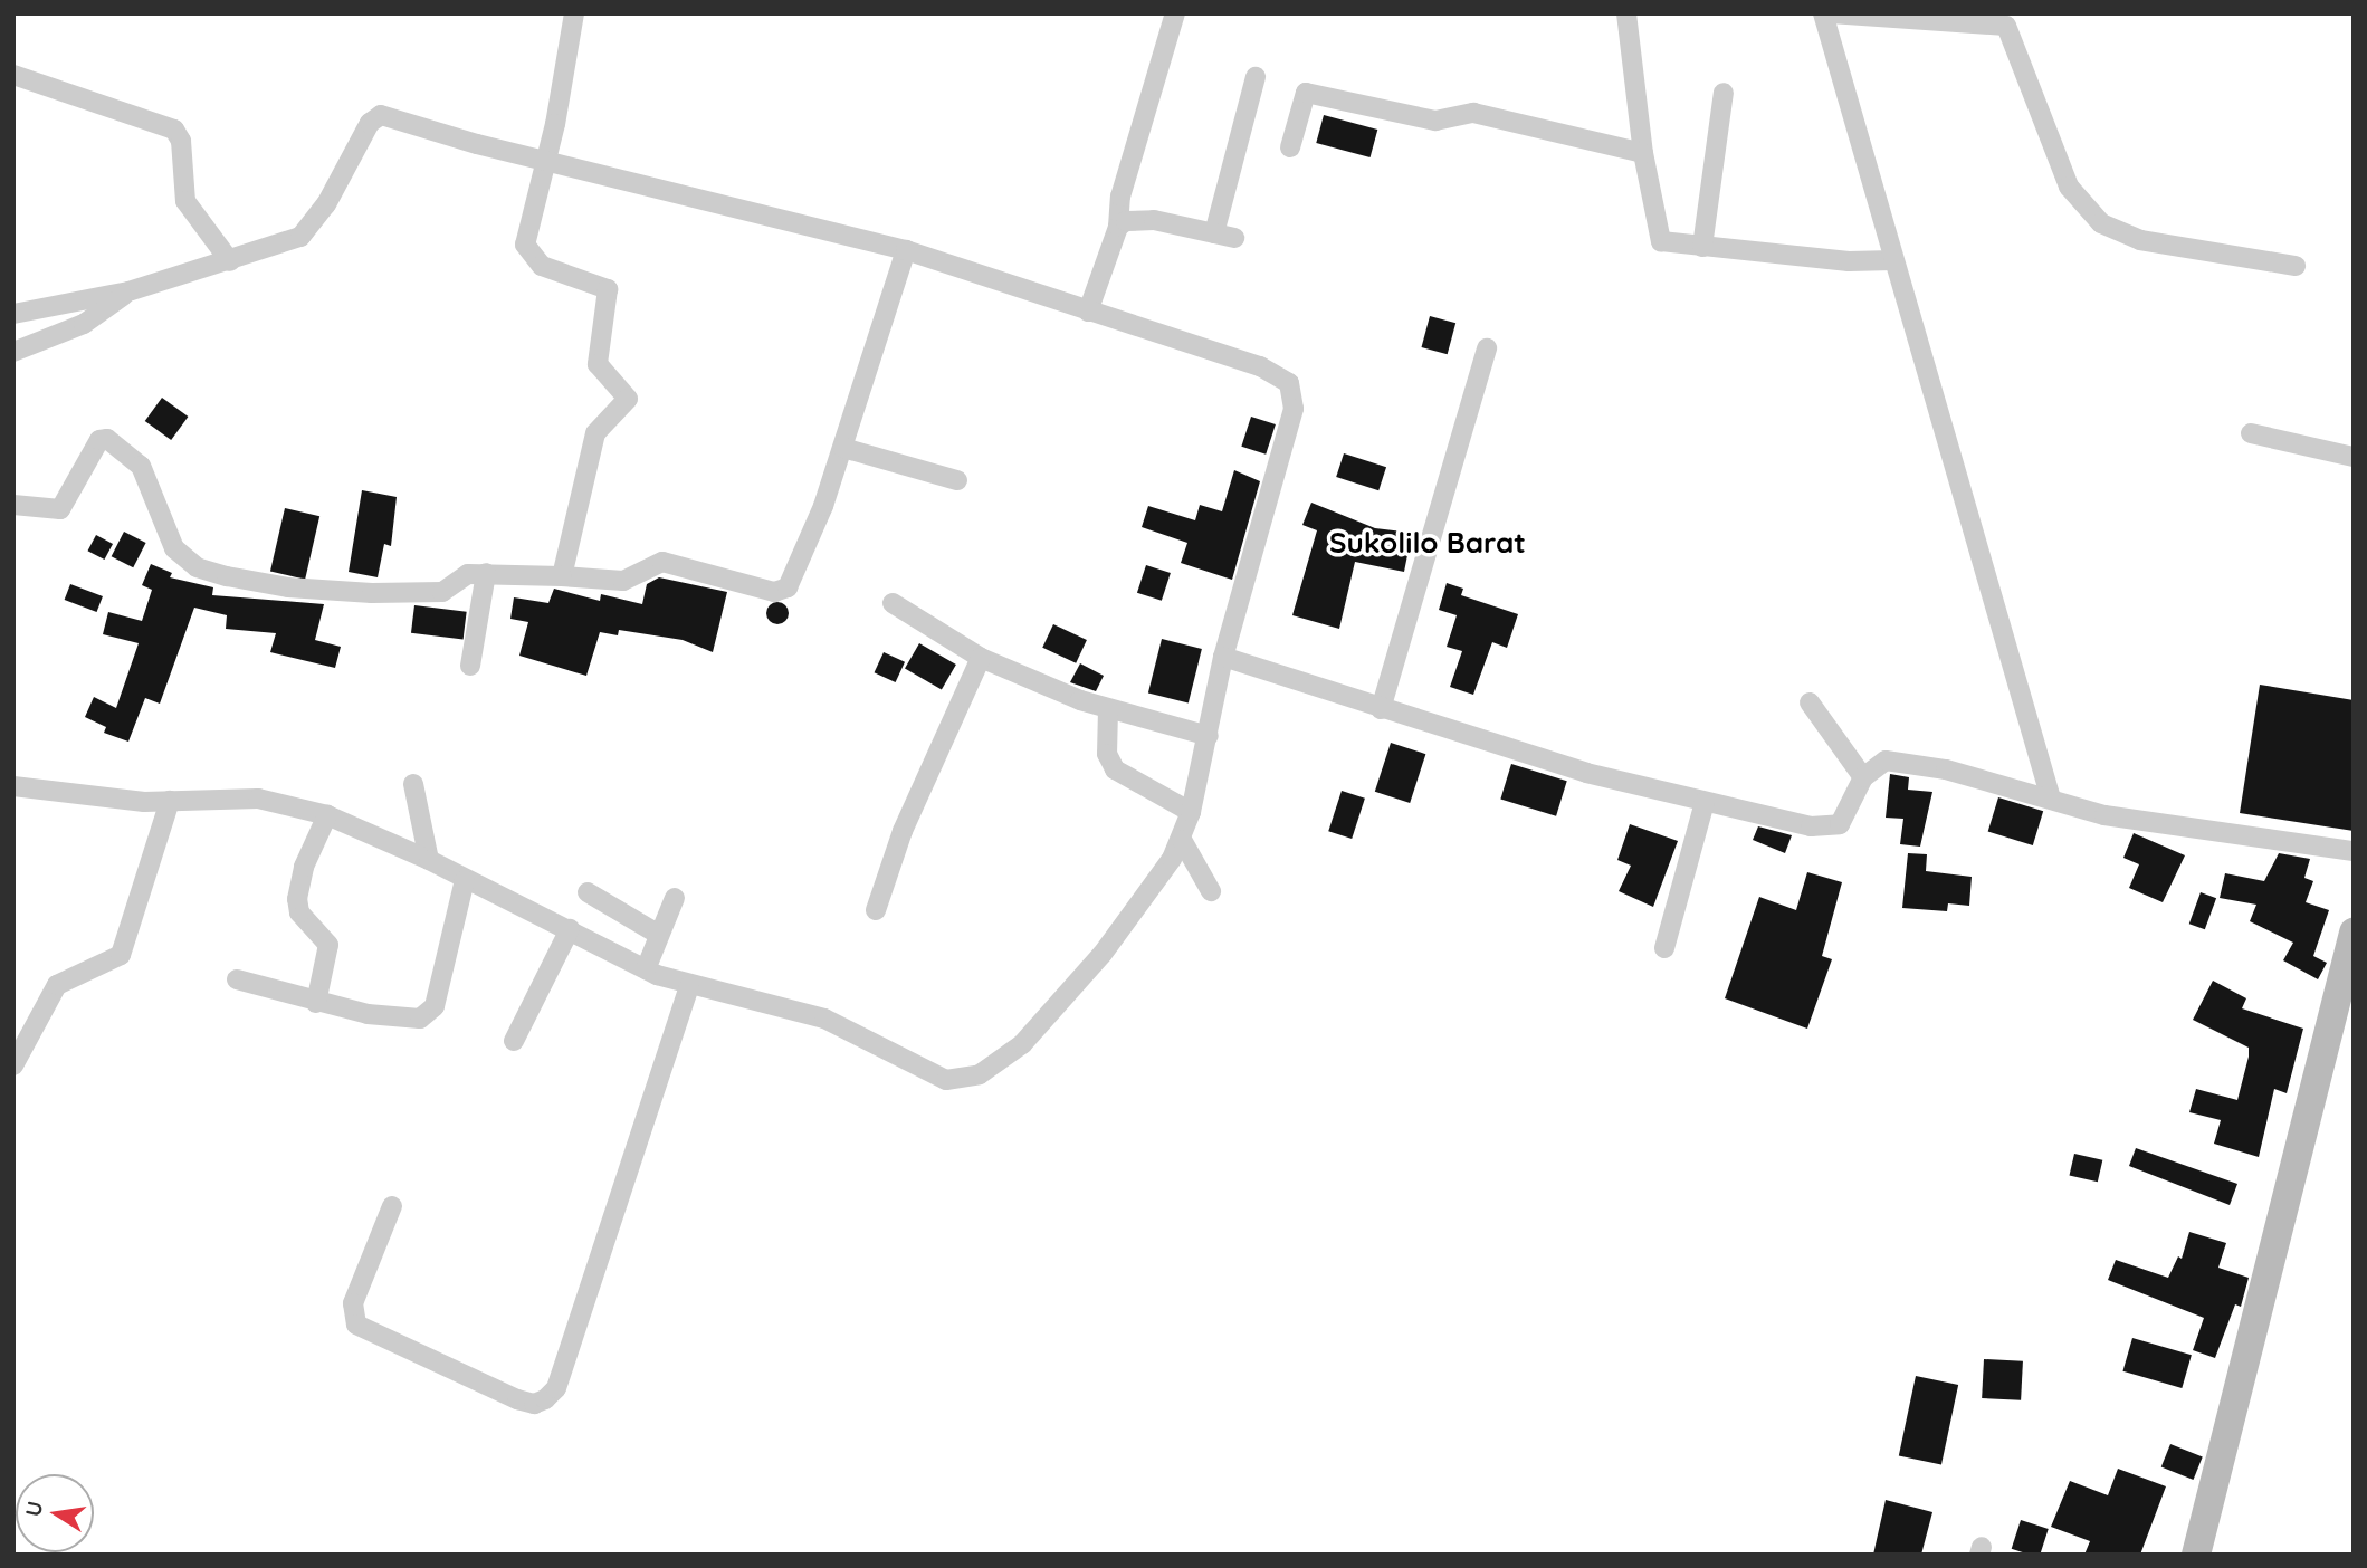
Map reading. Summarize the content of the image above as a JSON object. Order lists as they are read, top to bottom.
{
  "districts": ["Sukolilo Barat"],
  "north": "left"
}
